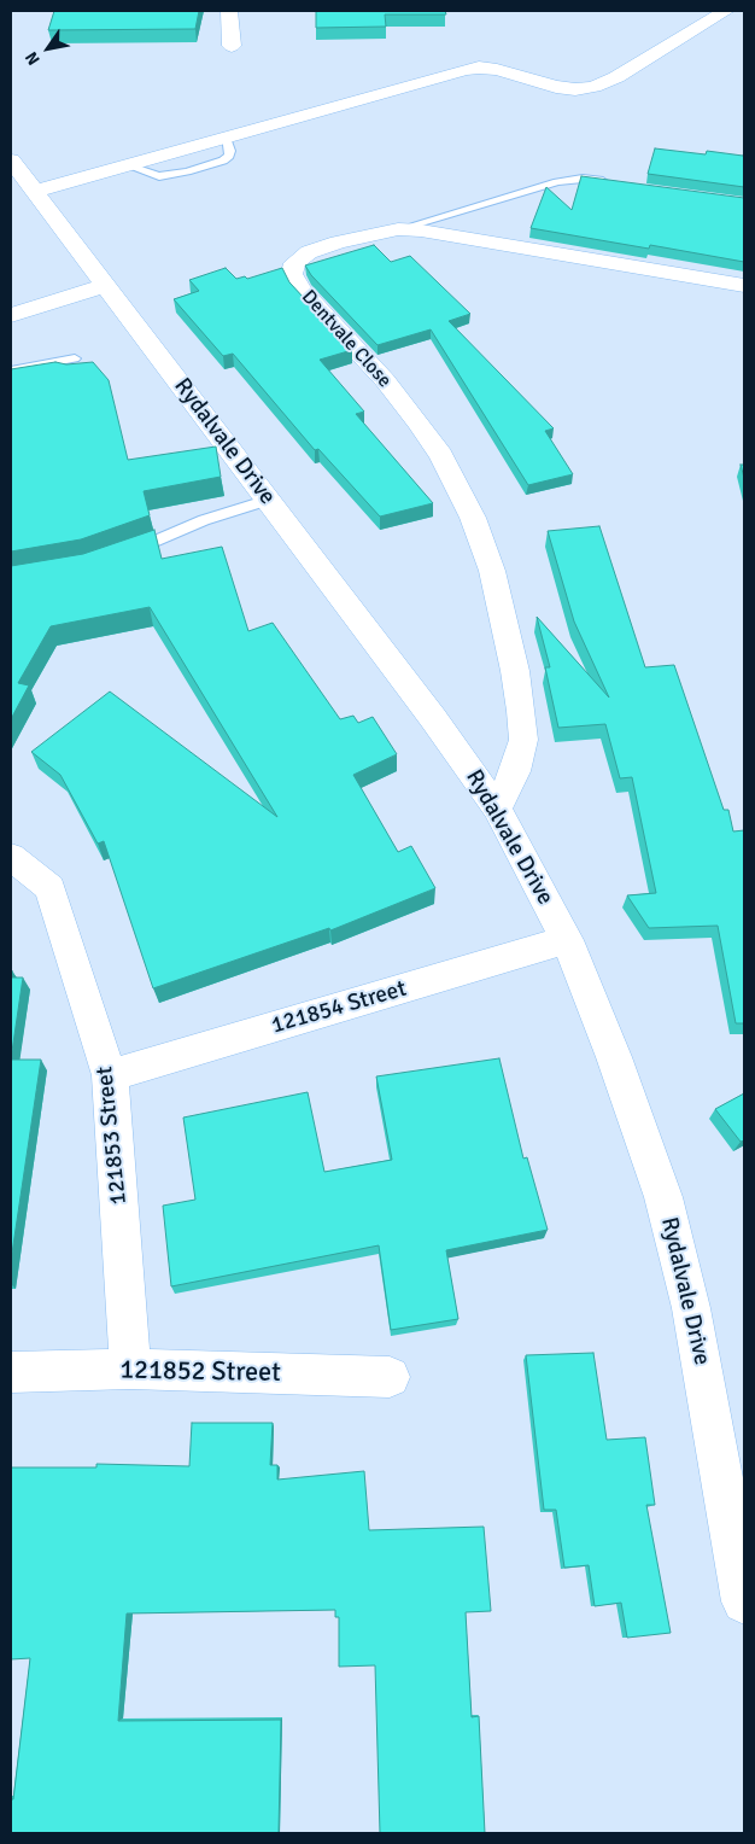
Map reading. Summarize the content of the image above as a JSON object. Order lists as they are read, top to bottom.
{
  "streets": {
    "street": [
      "Dentvale Close",
      "Rydalvale Drive",
      "121854 Street",
      "121853 Street",
      "121852 Street"
    ]
  },
  "crossings": [
    ["Dentvale Close", "Rydalvale Drive"],
    ["Rydalvale Drive", "121854 Street"],
    ["121854 Street", "121853 Street"],
    ["121853 Street", "121852 Street"]
  ],
  "north": "bottom left"
}
